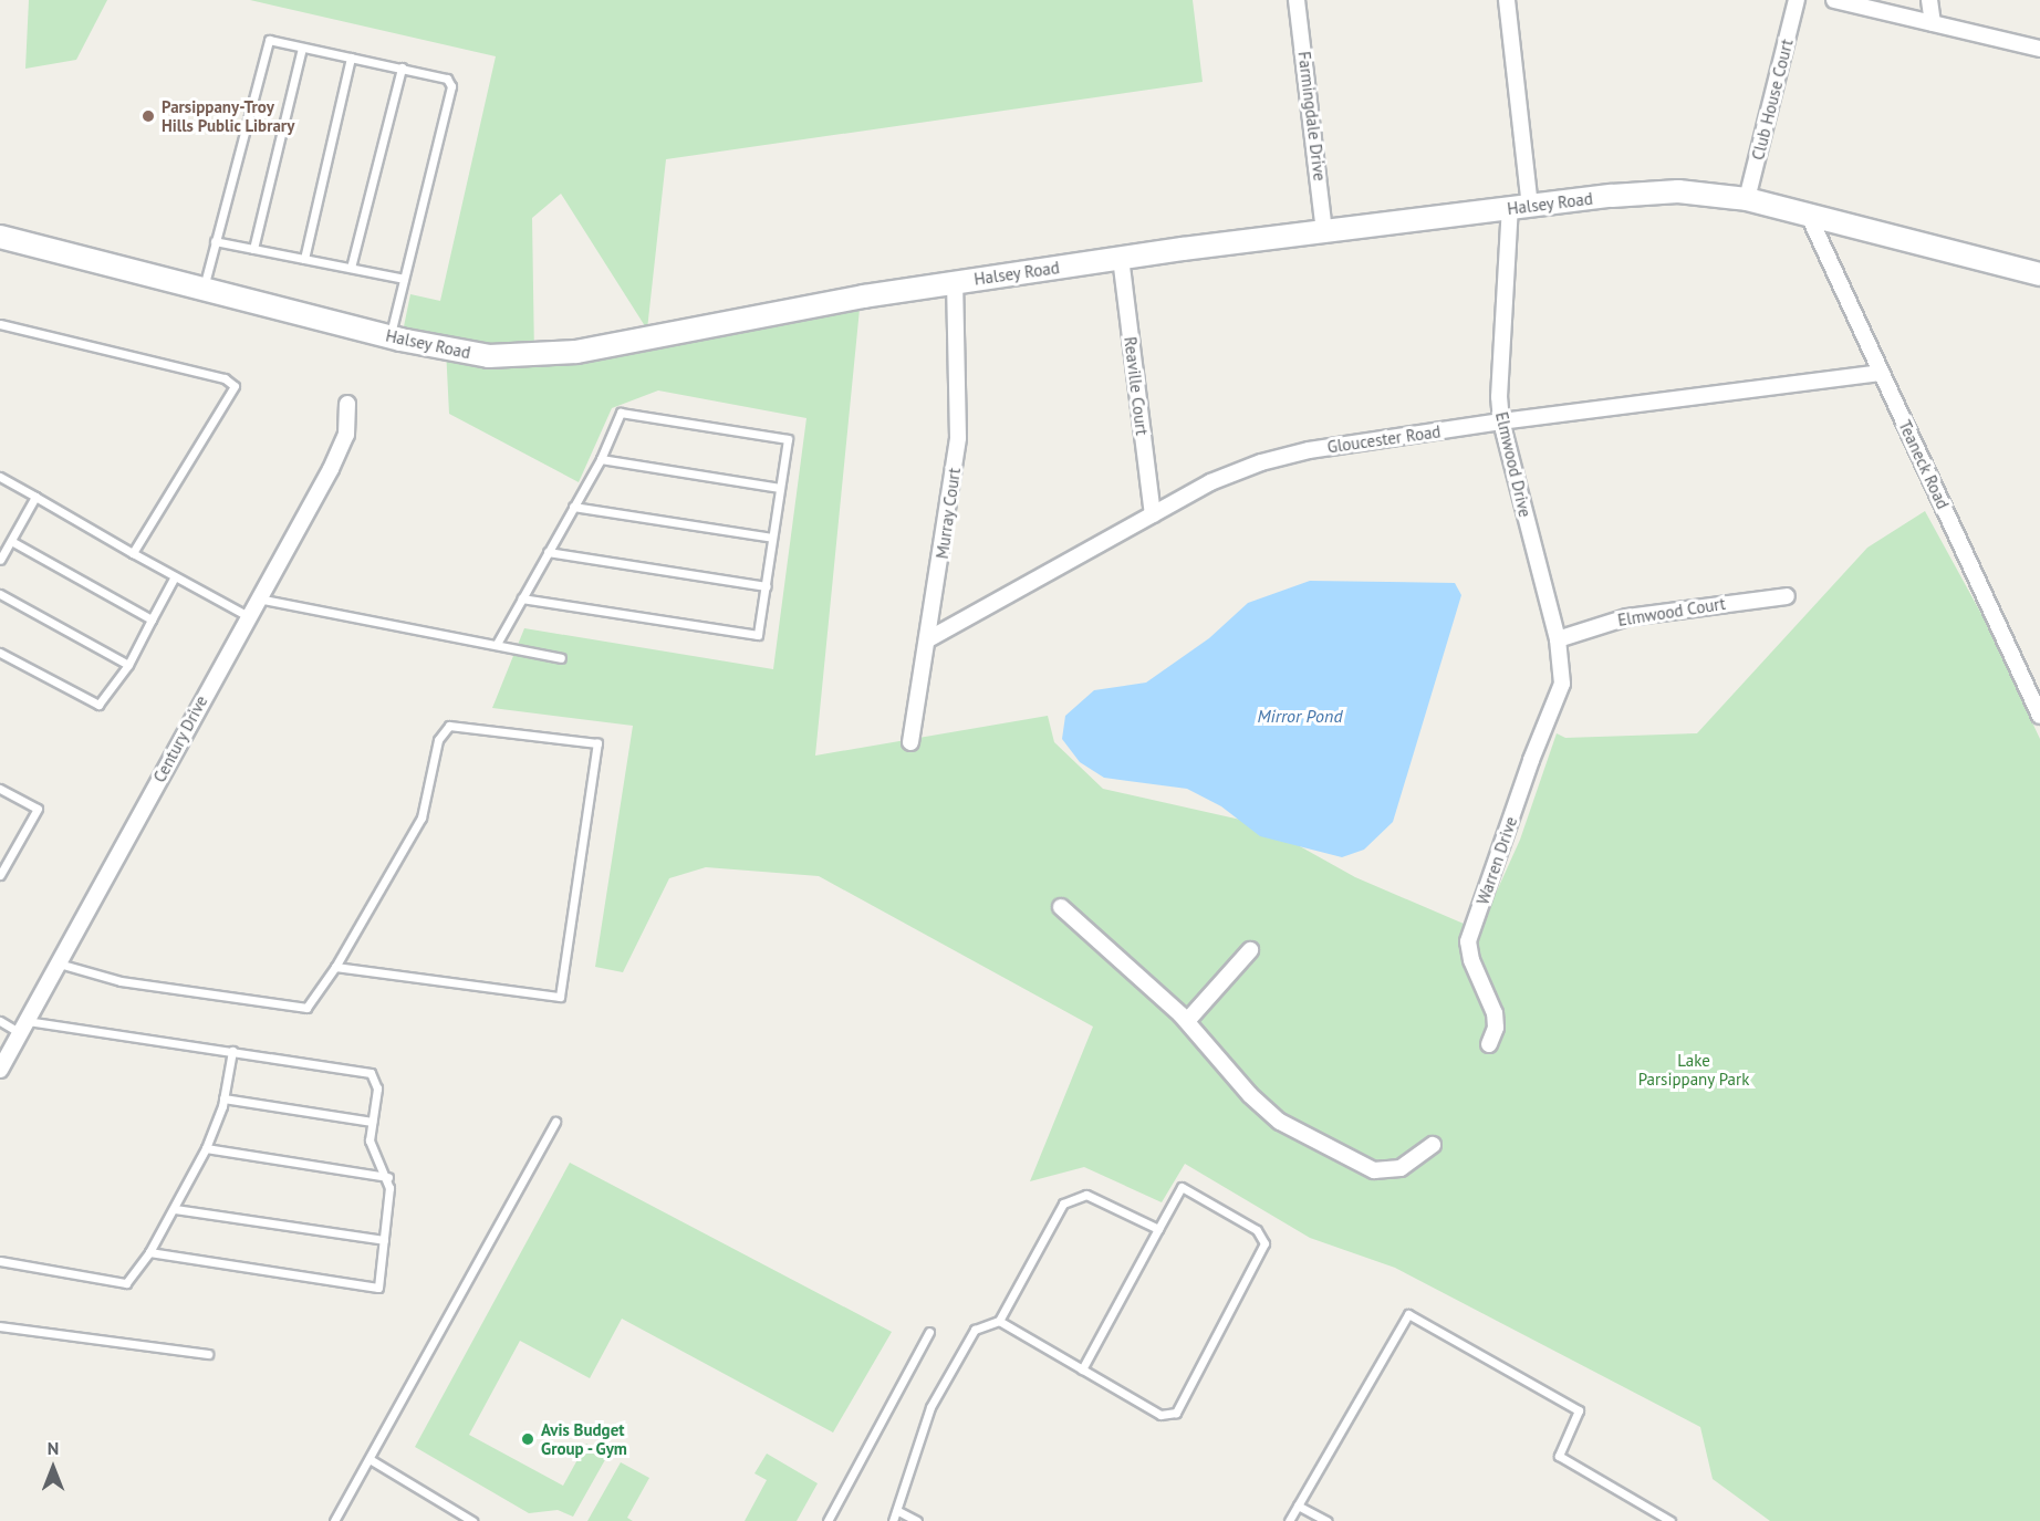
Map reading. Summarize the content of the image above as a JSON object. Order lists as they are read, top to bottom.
{
  "streets": {
    "street": [
      "Club House Court",
      "Farmingdale Drive",
      "Halsey Road",
      "Reaville Court",
      "Gloucester Road",
      "Elmwood Drive",
      "Teaneck Road",
      "Murray Court",
      "Elmwood Court",
      "Century Drive",
      "Warren Drive"
    ]
  },
  "crossings": [
    ["Club House Court", "Halsey Road"],
    ["Farmingdale Drive", "Halsey Road"],
    ["Halsey Road", "Reaville Court"],
    ["Halsey Road", "Elmwood Drive"],
    ["Halsey Road", "Teaneck Road"],
    ["Halsey Road", "Murray Court"],
    ["Reaville Court", "Gloucester Road"],
    ["Gloucester Road", "Elmwood Drive"],
    ["Gloucester Road", "Teaneck Road"],
    ["Gloucester Road", "Murray Court"],
    ["Elmwood Drive", "Elmwood Court"],
    ["Elmwood Drive", "Warren Drive"]
  ],
  "water": ["Mirror Pond"],
  "parks": ["Lake Parsippany Park"],
  "places": ["Parsippany-Troy Hills Public Library", "Avis Budget Group - Gym"],
  "north": "top"
}
